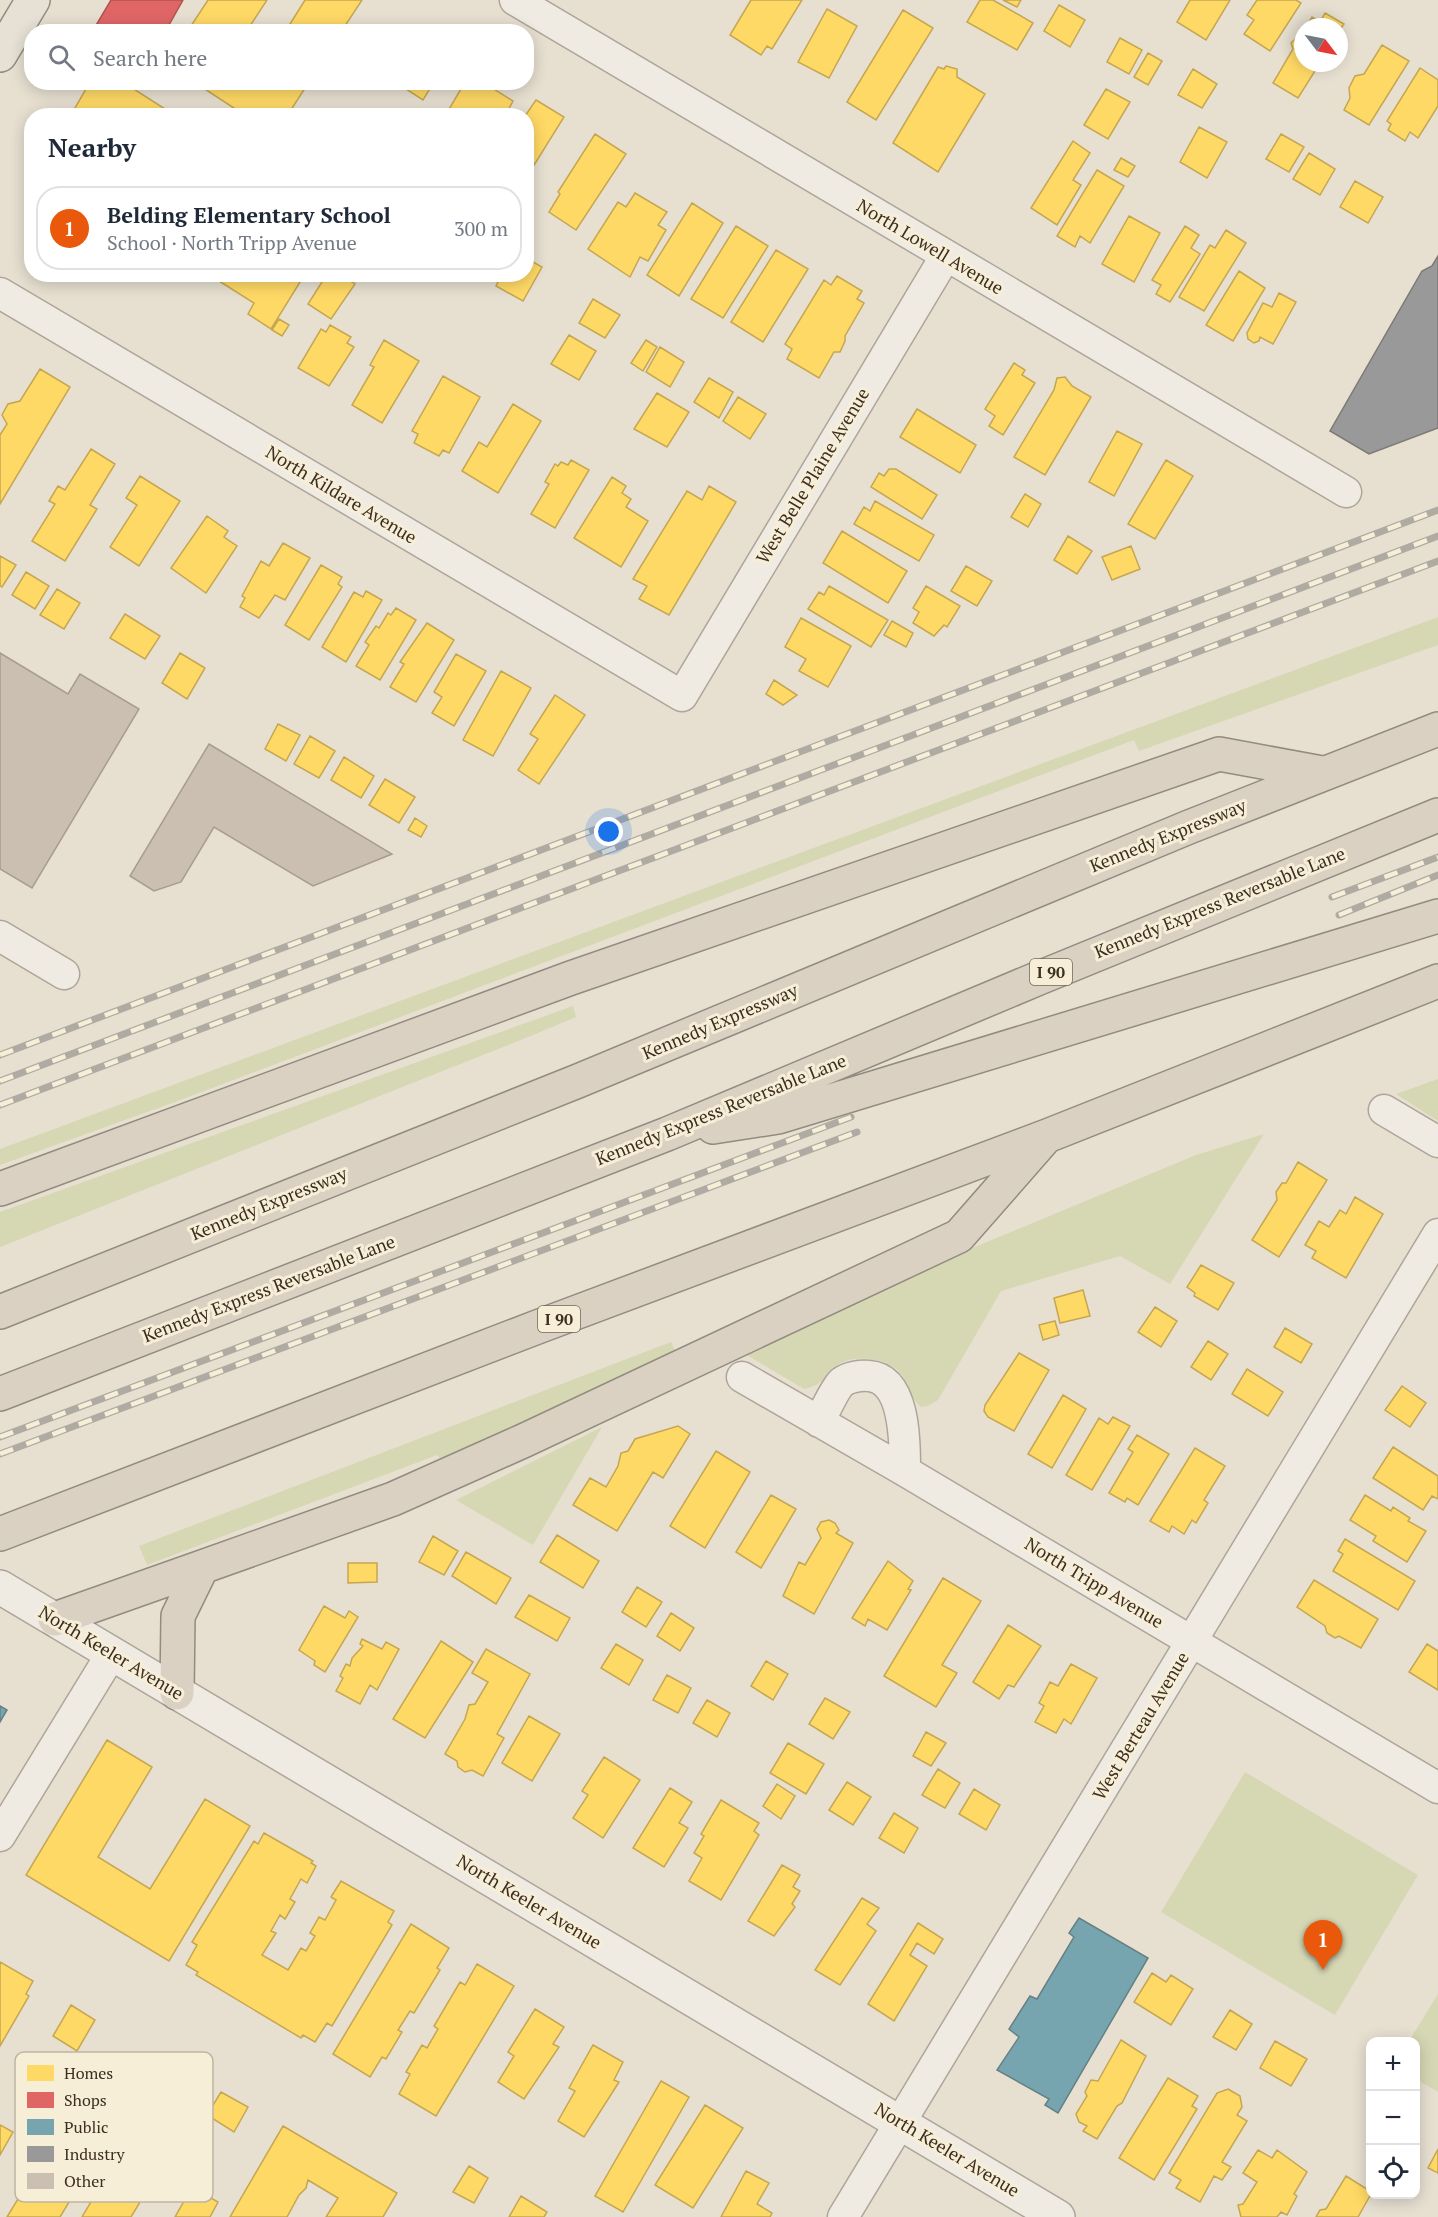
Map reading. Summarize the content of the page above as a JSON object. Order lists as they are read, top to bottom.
{
  "streets": {
    "highway": ["Kennedy Expressway", "Kennedy Express Reversable Lane", "I 90"],
    "street": [
      "North Lowell Avenue",
      "West Belle Plaine Avenue",
      "North Kildare Avenue",
      "North Tripp Avenue",
      "North Keeler Avenue",
      "West Berteau Avenue"
    ]
  },
  "crossings": [
    ["North Lowell Avenue", "West Belle Plaine Avenue"],
    ["West Belle Plaine Avenue", "North Kildare Avenue"],
    ["Kennedy Express Reversable Lane", "I 90"],
    ["North Tripp Avenue", "West Berteau Avenue"],
    ["North Keeler Avenue", "West Berteau Avenue"]
  ],
  "legend": [
    "Homes",
    "Shops",
    "Public",
    "Industry",
    "Other"
  ],
  "north": "bottom right",
  "page": {
    "search": "Search here",
    "heading": "Nearby",
    "list": [
      {
        "mark": "1",
        "name": "Belding Elementary School",
        "note": "School · North Tripp Avenue",
        "value": "300 m"
      }
    ],
    "pins": "1",
    "map_buttons": ["+", "−"]
  }
}
